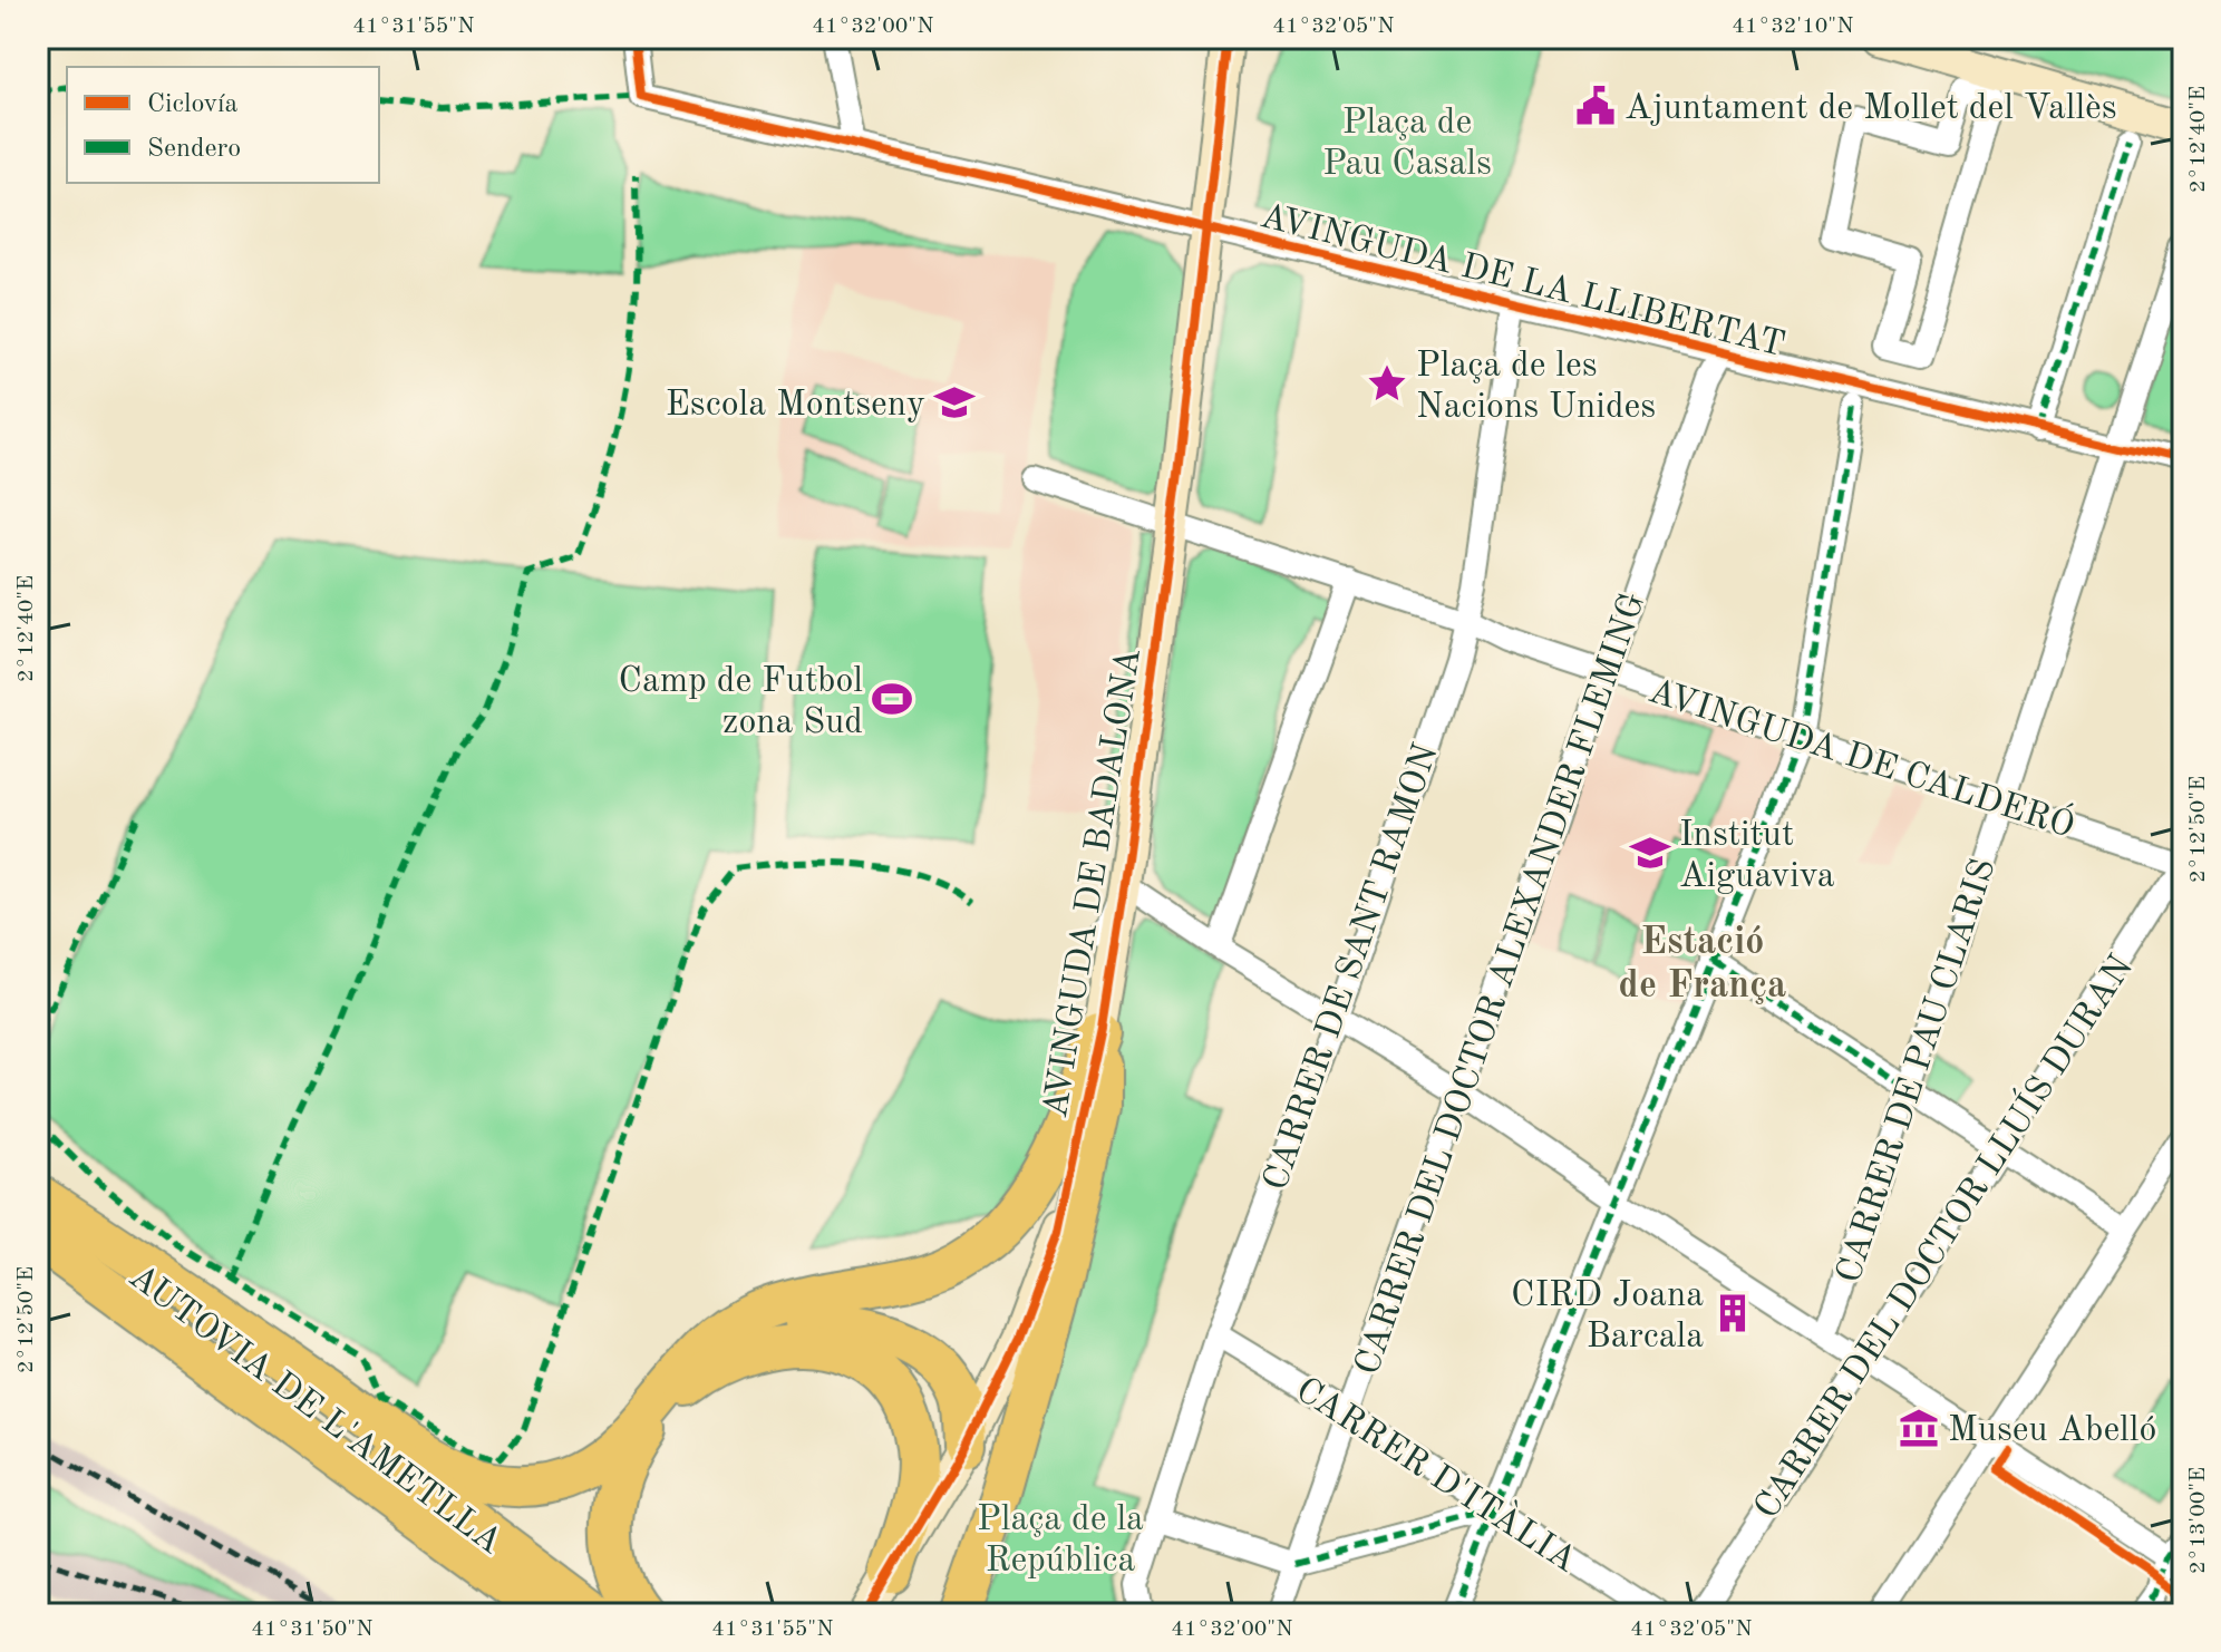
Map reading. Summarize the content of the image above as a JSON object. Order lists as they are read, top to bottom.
{
  "streets": {
    "highway": ["AUTOVIA DE L'AMETLLA"],
    "street": [
      "AVINGUDA DE LA LLIBERTAT",
      "AVINGUDA DE CALDERÓ",
      "AVINGUDA DE BADALONA",
      "CARRER DE SANT RAMON",
      "CARRER DEL DOCTOR ALEXANDER FLEMING",
      "CARRER DE PAU CLARIS",
      "CARRER DEL DOCTOR LLUÍS DURAN",
      "CARRER D'ITÀLIA"
    ]
  },
  "crossings": [
    ["AVINGUDA DE LA LLIBERTAT", "AVINGUDA DE BADALONA"],
    ["AVINGUDA DE LA LLIBERTAT", "CARRER DE SANT RAMON"],
    ["AVINGUDA DE LA LLIBERTAT", "CARRER DEL DOCTOR ALEXANDER FLEMING"],
    ["AVINGUDA DE LA LLIBERTAT", "CARRER DE PAU CLARIS"],
    ["AVINGUDA DE CALDERÓ", "AVINGUDA DE BADALONA"],
    ["AVINGUDA DE CALDERÓ", "CARRER DE SANT RAMON"],
    ["AVINGUDA DE CALDERÓ", "CARRER DEL DOCTOR ALEXANDER FLEMING"],
    ["AVINGUDA DE CALDERÓ", "CARRER DE PAU CLARIS"],
    ["AVINGUDA DE CALDERÓ", "CARRER DEL DOCTOR LLUÍS DURAN"],
    ["CARRER DE SANT RAMON", "CARRER D'ITÀLIA"],
    ["CARRER DEL DOCTOR ALEXANDER FLEMING", "CARRER D'ITÀLIA"]
  ],
  "districts": ["Estació de França"],
  "parks": ["Plaça de Pau Casals", "Plaça de la República"],
  "places": {
    "public building": ["Ajuntament de Mollet del Vallès"],
    "place": ["Plaça de les Nacions Unides"],
    "school or university": ["Escola Montseny", "Institut Aiguaviva"],
    "sports": ["Camp de Futbol zona Sud"],
    "building": ["CIRD Joana Barcala"],
    "museum": ["Museu Abelló"]
  },
  "legend": ["Ciclovía", "Sendero"],
  "coordinates": [
    "41°31'55\"N",
    "41°32'00\"N",
    "41°32'05\"N",
    "41°32'10\"N",
    "2°12'40\"E",
    "2°12'50\"E",
    "2°13'00\"E",
    "41°31'50\"N"
  ]
}
